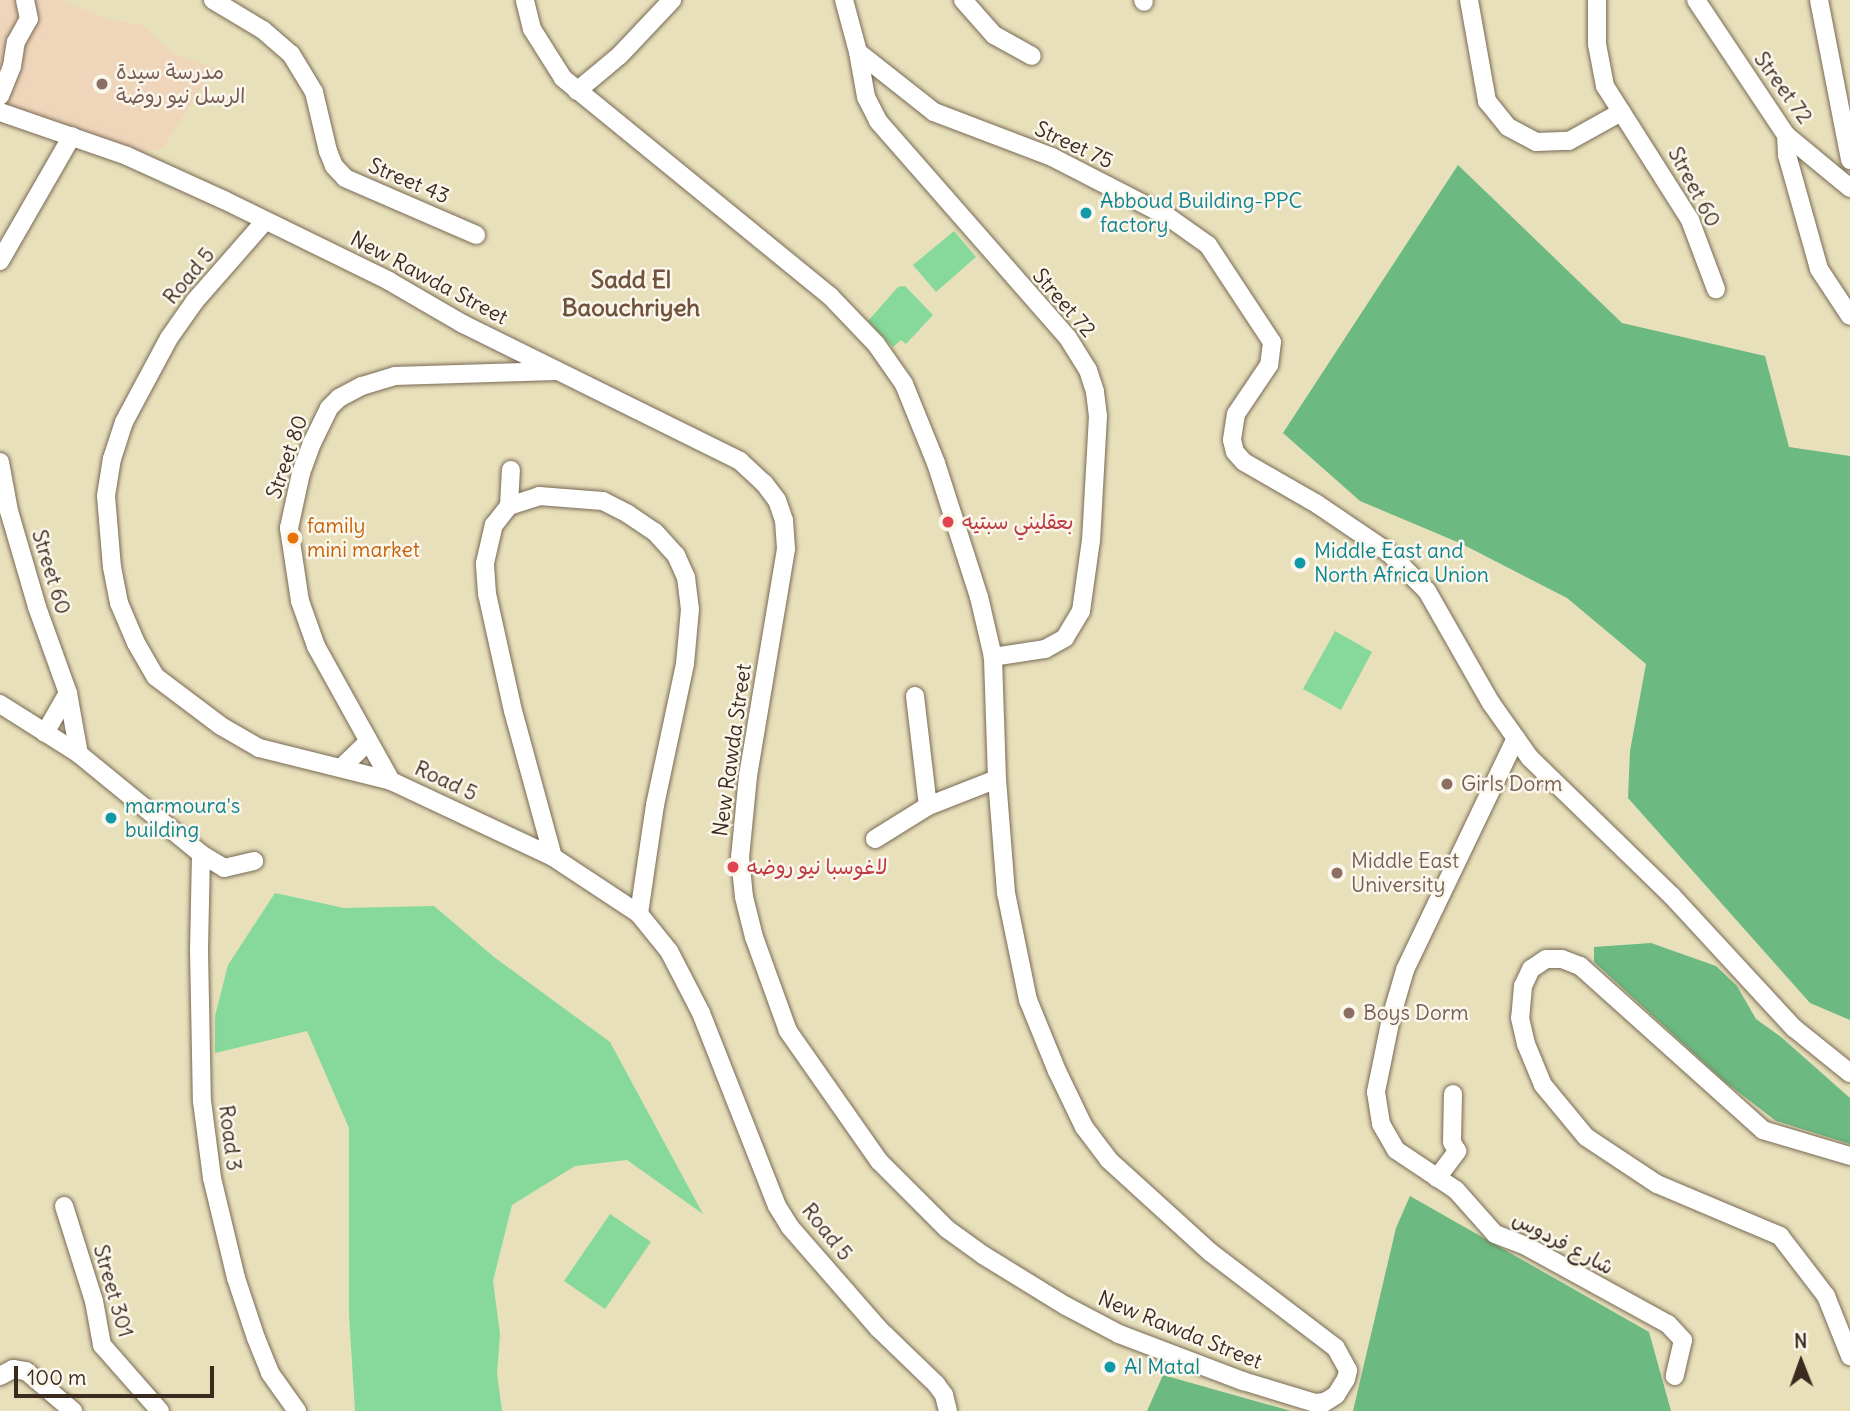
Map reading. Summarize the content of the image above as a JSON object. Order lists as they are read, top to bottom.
{
  "streets": {
    "street": [
      "Street 72",
      "Street 75",
      "Street 43",
      "Street 60",
      "Road 5",
      "New Rawda Street",
      "Street 80",
      "Road 3",
      "شارع فردوس",
      "Street 301"
    ]
  },
  "crossings": [
    ["Street 72", "Street 75"],
    ["Street 72", "New Rawda Street"],
    ["Street 75", "شارع فردوس"],
    ["Road 5", "New Rawda Street"],
    ["Road 5", "Street 80"],
    ["New Rawda Street", "Street 80"]
  ],
  "districts": ["Sadd El Baouchriyeh"],
  "places": [
    "مدرسة سيدة الرسل نيو روضة",
    "Abboud Building-PPC factory",
    "بعقليني سبتيه",
    "family mini market",
    "Middle East and North Africa Union",
    "Girls Dorm",
    "marmoura's building",
    "لاغوسبا نيو روضه",
    "Middle East University",
    "Boys Dorm",
    "Al Matal"
  ],
  "scale_bar": "100 m",
  "north": "top"
}
